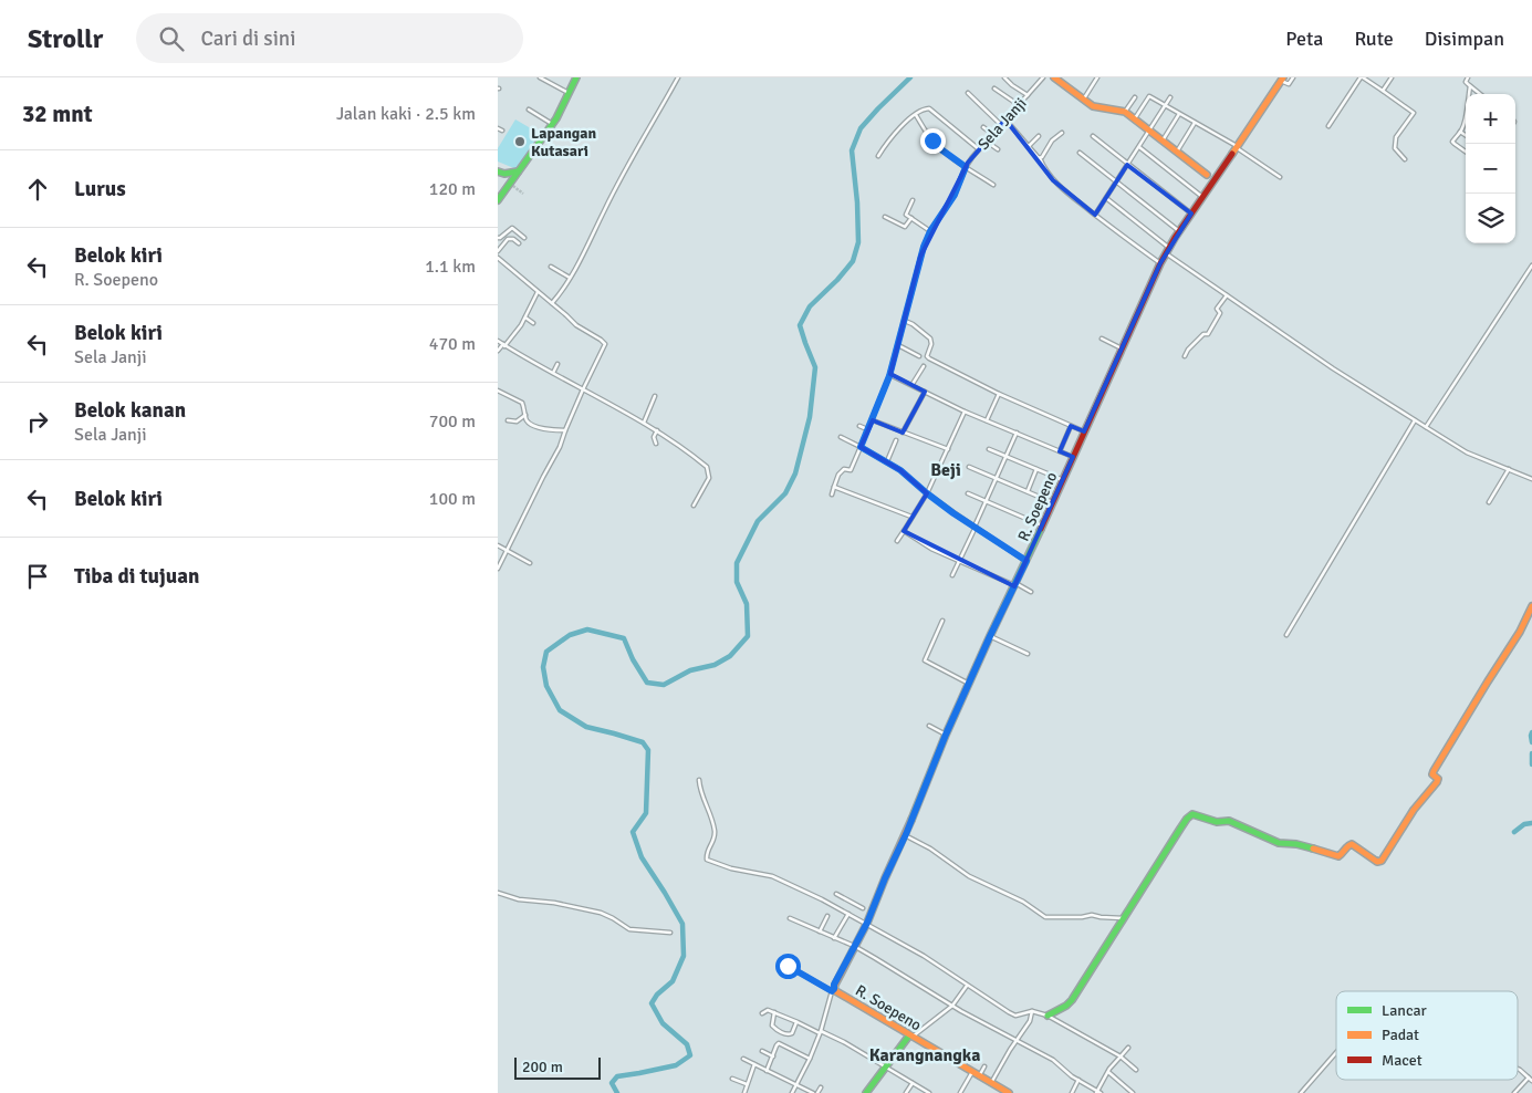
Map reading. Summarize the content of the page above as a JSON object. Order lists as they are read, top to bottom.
{
  "streets": {
    "street": ["Sela Janji", "R. Soepeno"]
  },
  "districts": ["Beji", "Karangnangka"],
  "places": ["Lapangan Kutasari"],
  "legend": ["Lancar", "Padat", "Macet"],
  "scale_bar": "200 m",
  "page": {
    "header": "Strollr",
    "search": "Cari di sini",
    "nav": ["Peta", "Rute", "Disimpan"],
    "heading": ["32 mnt", "Jalan kaki · 2.5 km"],
    "map_buttons": ["+", "−"],
    "list": [
      ["Lurus", "120 m"],
      ["Belok kiri", "R. Soepeno", "1.1 km"],
      ["Belok kiri", "Sela Janji", "470 m"],
      ["Belok kanan", "Sela Janji", "700 m"],
      ["Belok kiri", "100 m"],
      "Tiba di tujuan"
    ],
    "scale": "200 m"
  }
}
